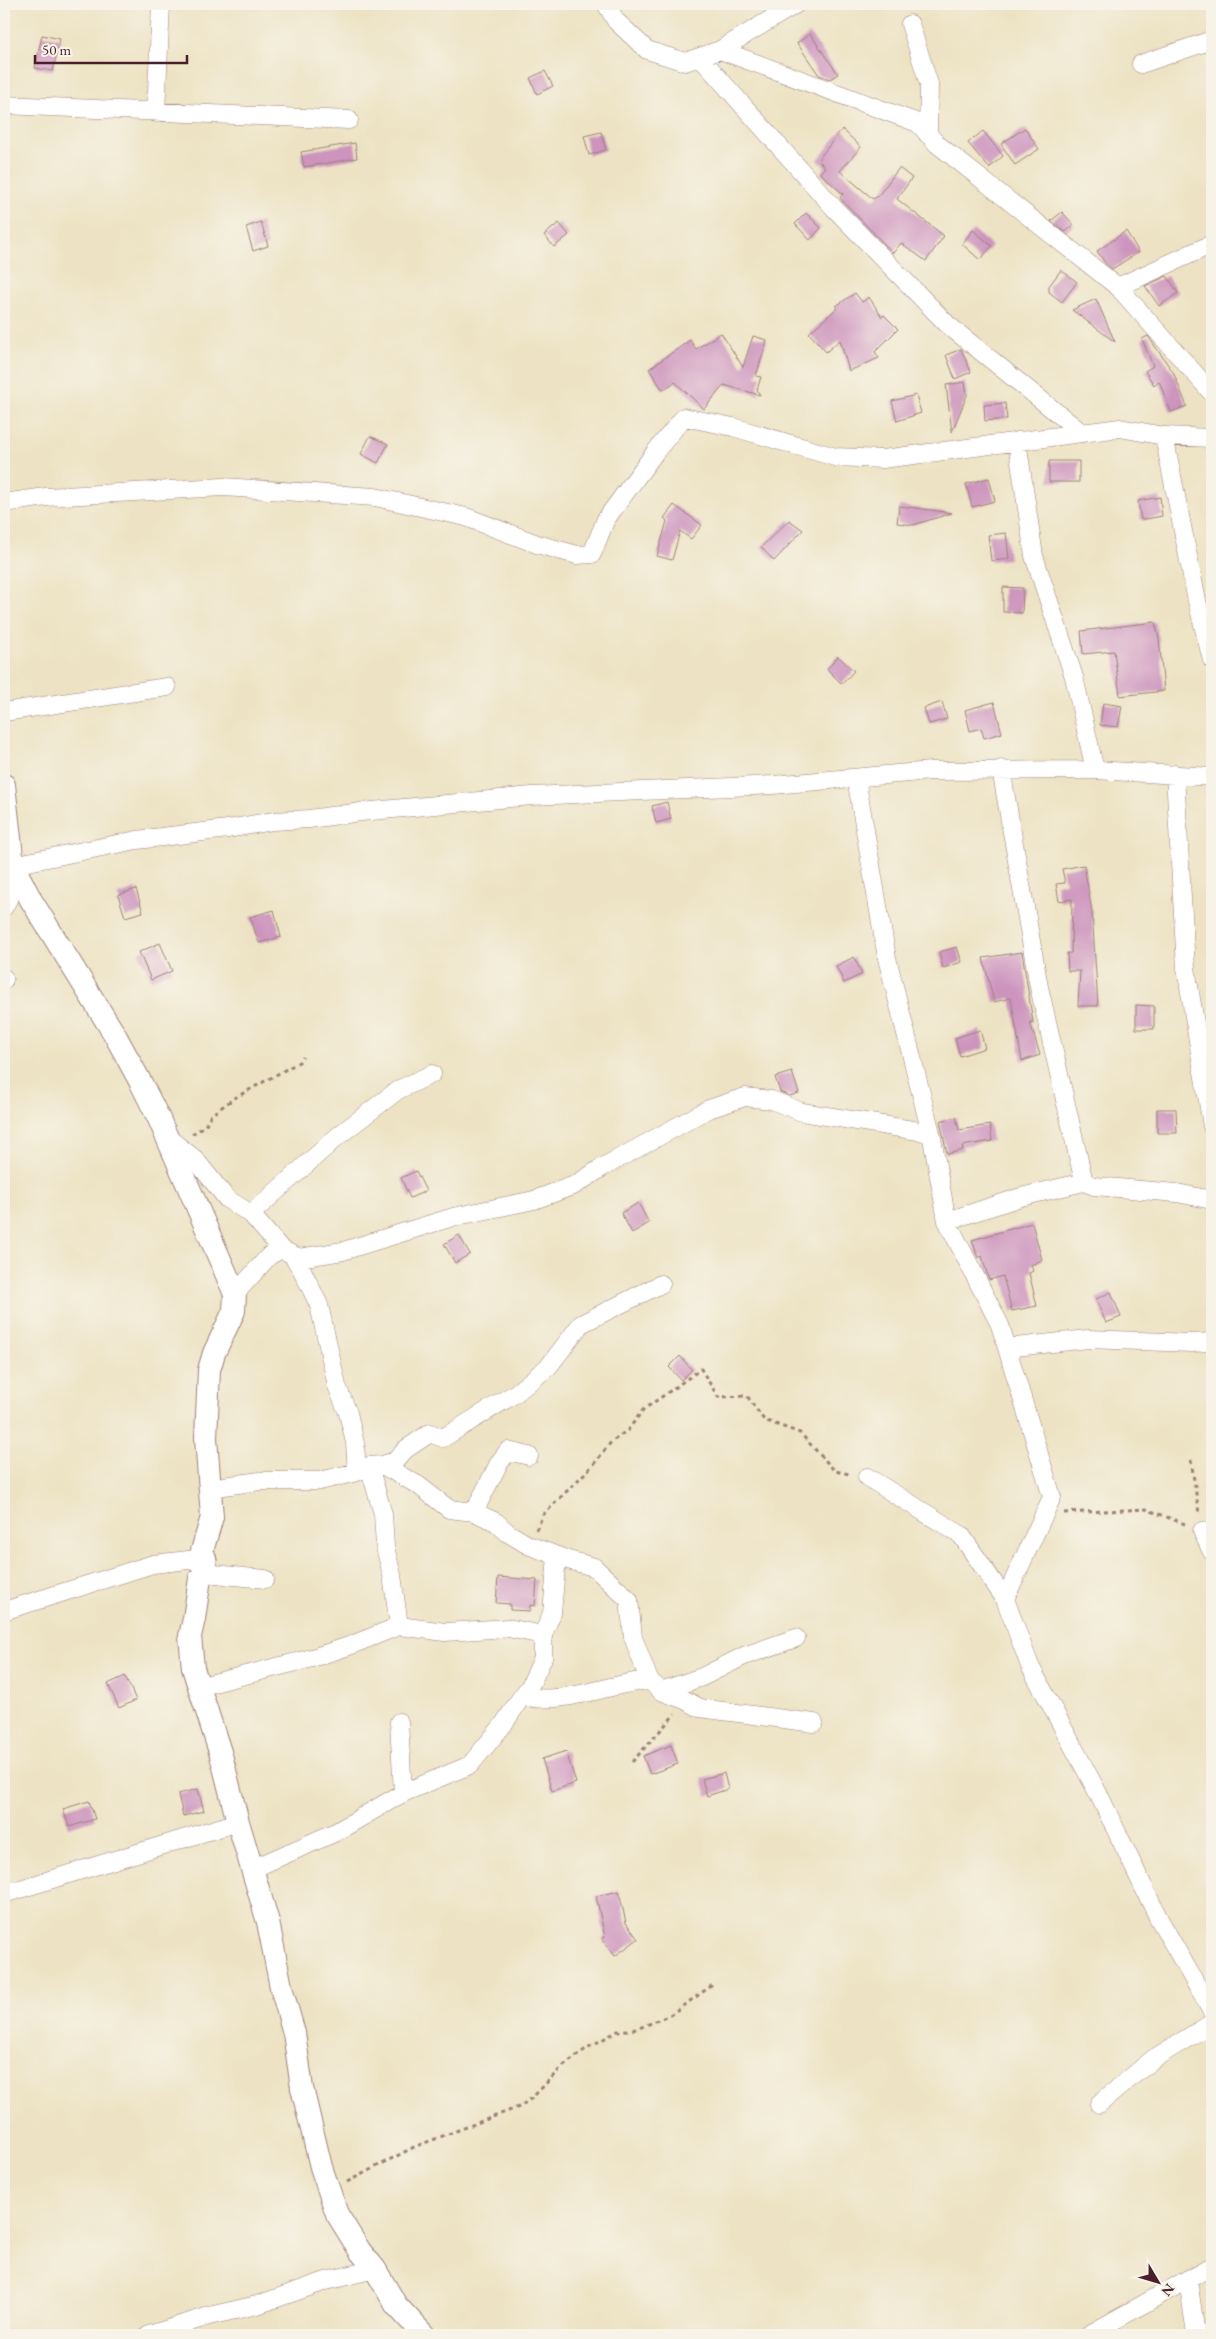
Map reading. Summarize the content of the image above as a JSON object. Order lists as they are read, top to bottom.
{
  "scale_bar": "50 m",
  "north": "bottom right"
}
